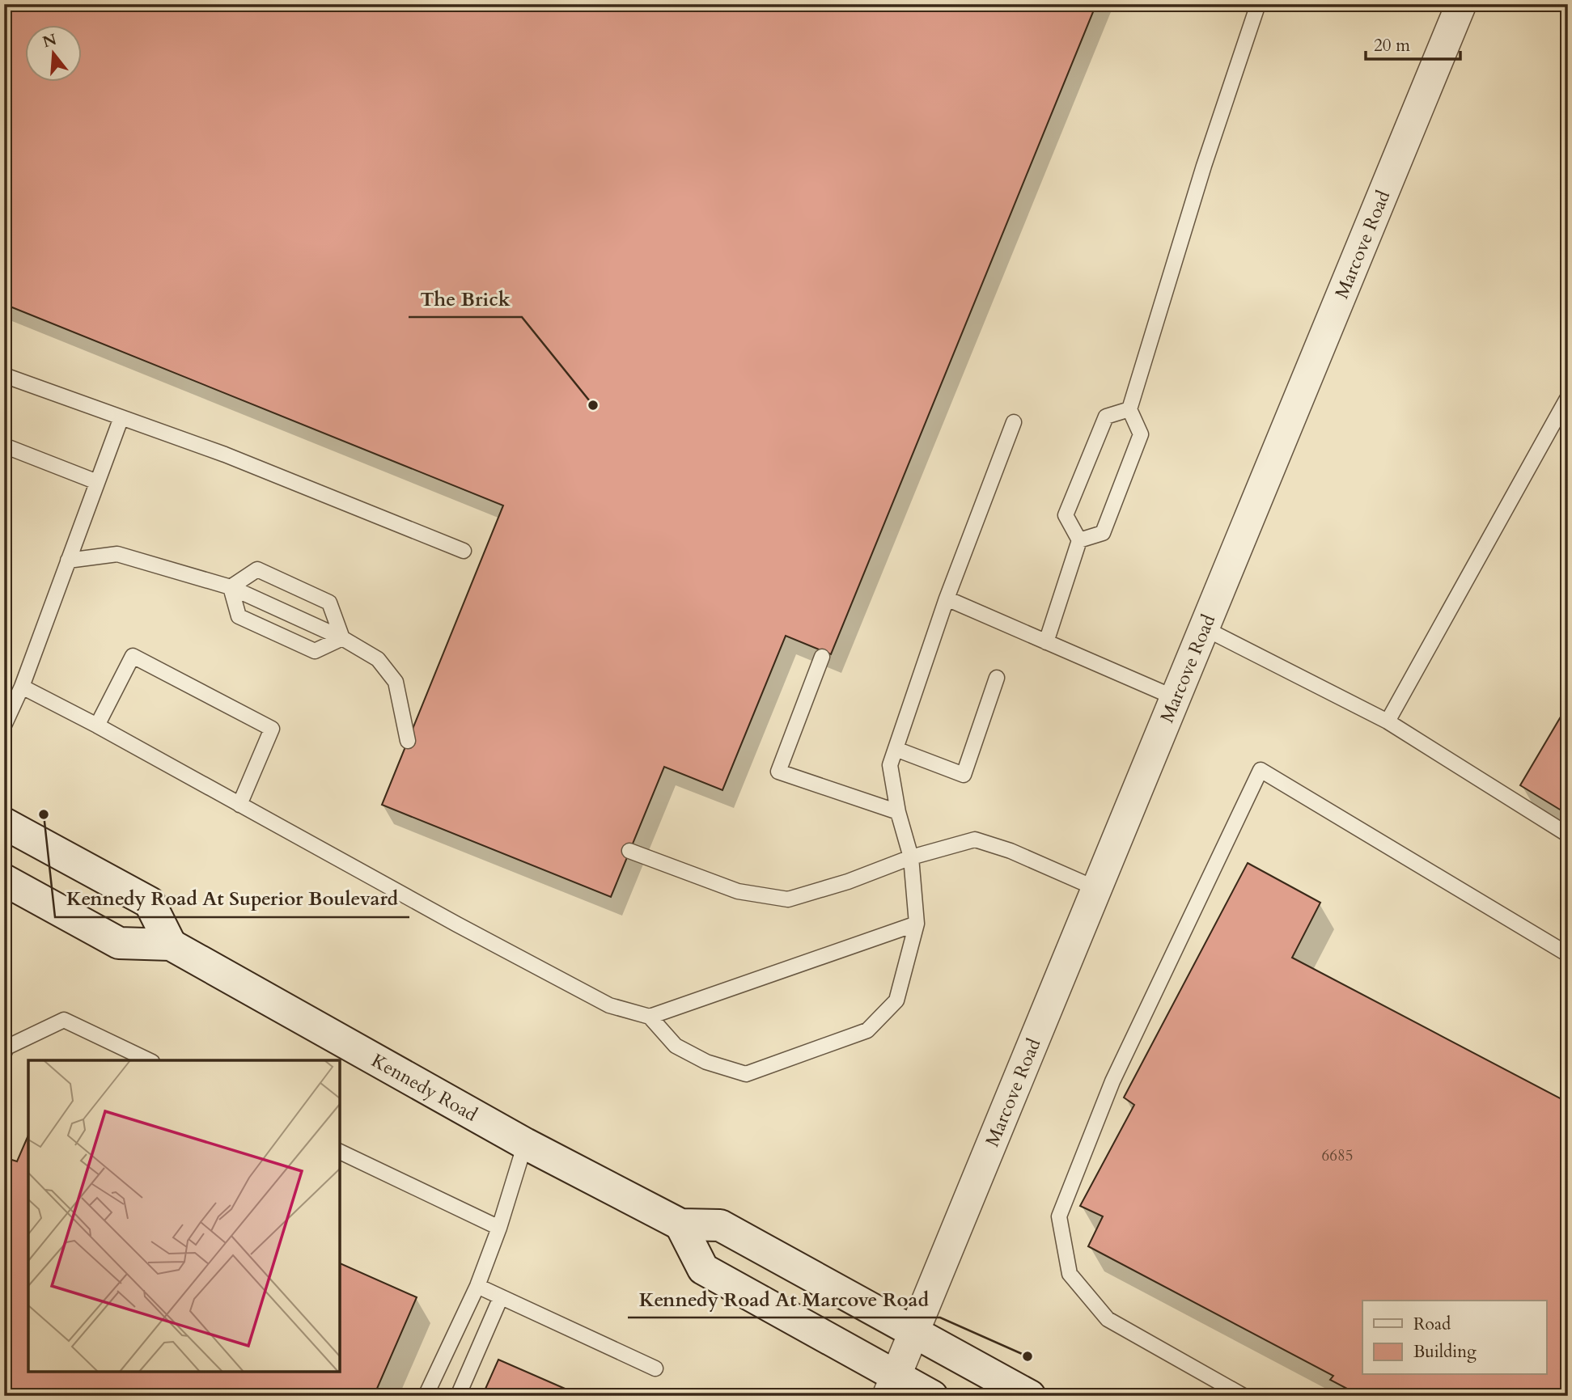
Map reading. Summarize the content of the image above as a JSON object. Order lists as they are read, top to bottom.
{
  "streets": {
    "main road": ["Kennedy Road"],
    "street": ["Marcove Road"]
  },
  "crossings": [
    ["Marcove Road", "Kennedy Road"]
  ],
  "places": ["The Brick", "Kennedy Road At Superior Boulevard", "Kennedy Road At Marcove Road"],
  "house_numbers": ["6685"],
  "legend": ["Road", "Building"],
  "scale_bar": "20 m",
  "north": "top"
}
